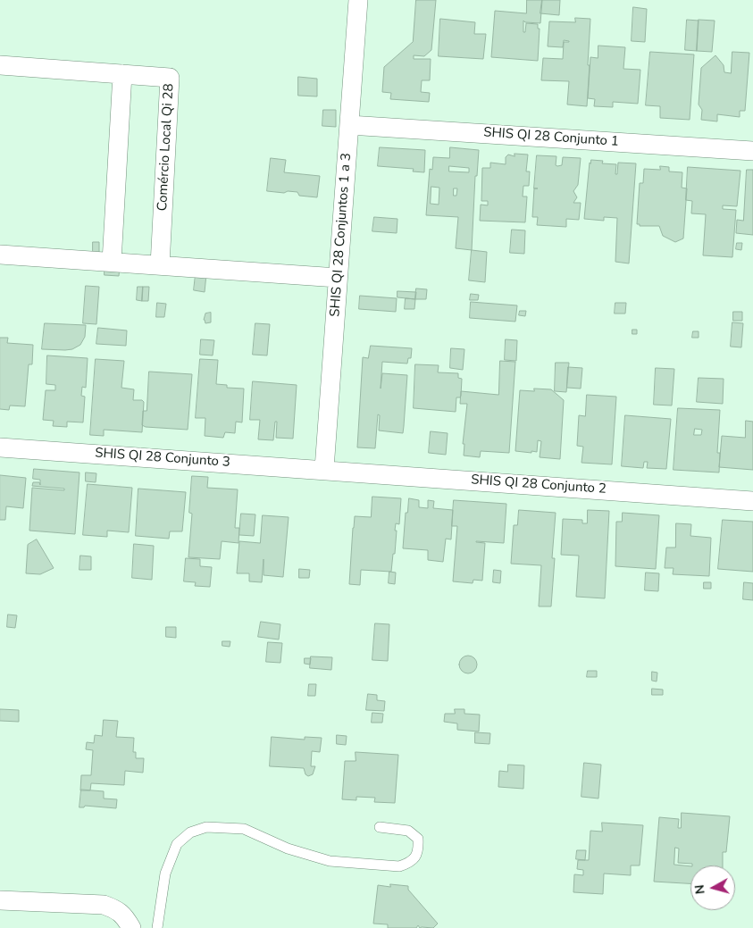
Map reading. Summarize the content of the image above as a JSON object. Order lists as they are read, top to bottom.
{
  "streets": {
    "street": [
      "SHIS QI 28 Conjunto 1",
      "Comércio Local Qi 28",
      "SHIS QI 28 Conjuntos 1 a 3",
      "SHIS QI 28 Conjunto 3",
      "SHIS QI 28 Conjunto 2"
    ]
  },
  "crossings": [
    ["SHIS QI 28 Conjunto 1", "SHIS QI 28 Conjuntos 1 a 3"],
    ["SHIS QI 28 Conjuntos 1 a 3", "SHIS QI 28 Conjunto 3"],
    ["SHIS QI 28 Conjuntos 1 a 3", "SHIS QI 28 Conjunto 2"],
    ["SHIS QI 28 Conjunto 3", "SHIS QI 28 Conjunto 2"]
  ],
  "north": "left"
}
